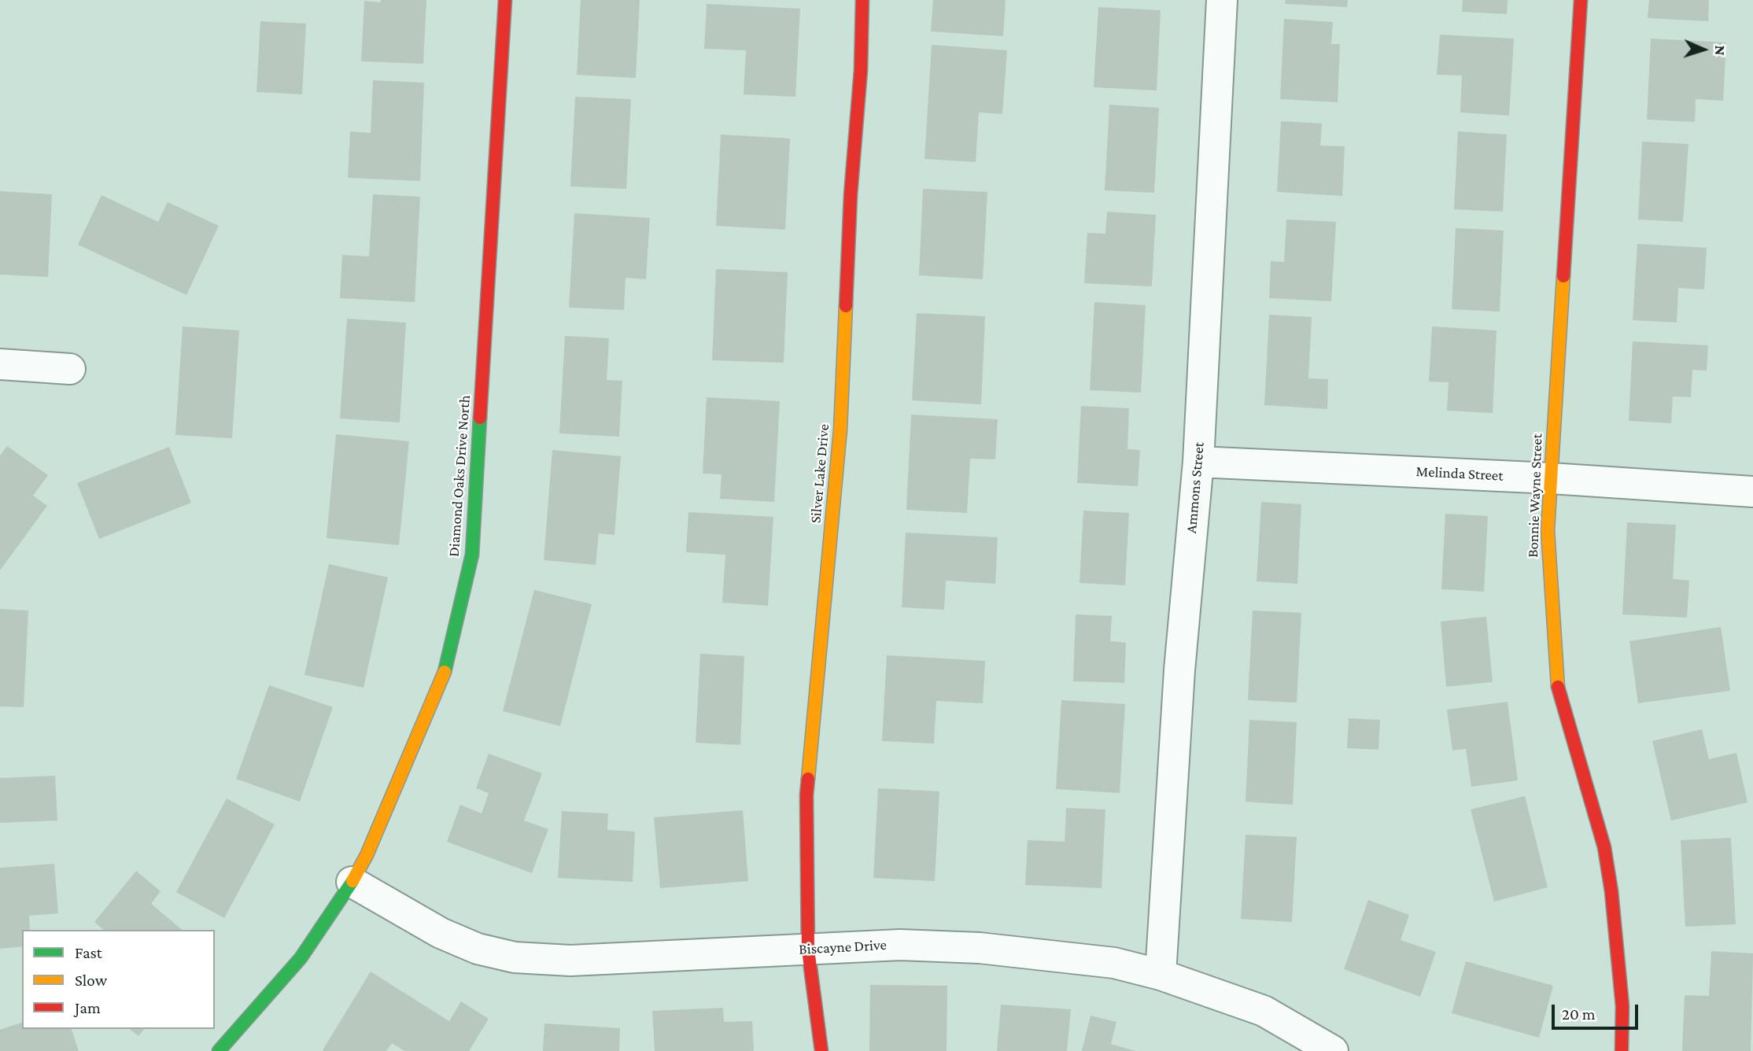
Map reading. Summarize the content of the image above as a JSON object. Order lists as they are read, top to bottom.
{
  "streets": {
    "street": [
      "Silver Lake Drive",
      "Melinda Street",
      "Diamond Oaks Drive North",
      "Ammons Street",
      "Bonnie Wayne Street",
      "Biscayne Drive"
    ]
  },
  "crossings": [
    ["Silver Lake Drive", "Biscayne Drive"],
    ["Melinda Street", "Ammons Street"],
    ["Melinda Street", "Bonnie Wayne Street"],
    ["Diamond Oaks Drive North", "Biscayne Drive"],
    ["Ammons Street", "Biscayne Drive"]
  ],
  "legend": ["Fast", "Slow", "Jam"],
  "scale_bar": "20 m",
  "north": "right"
}
